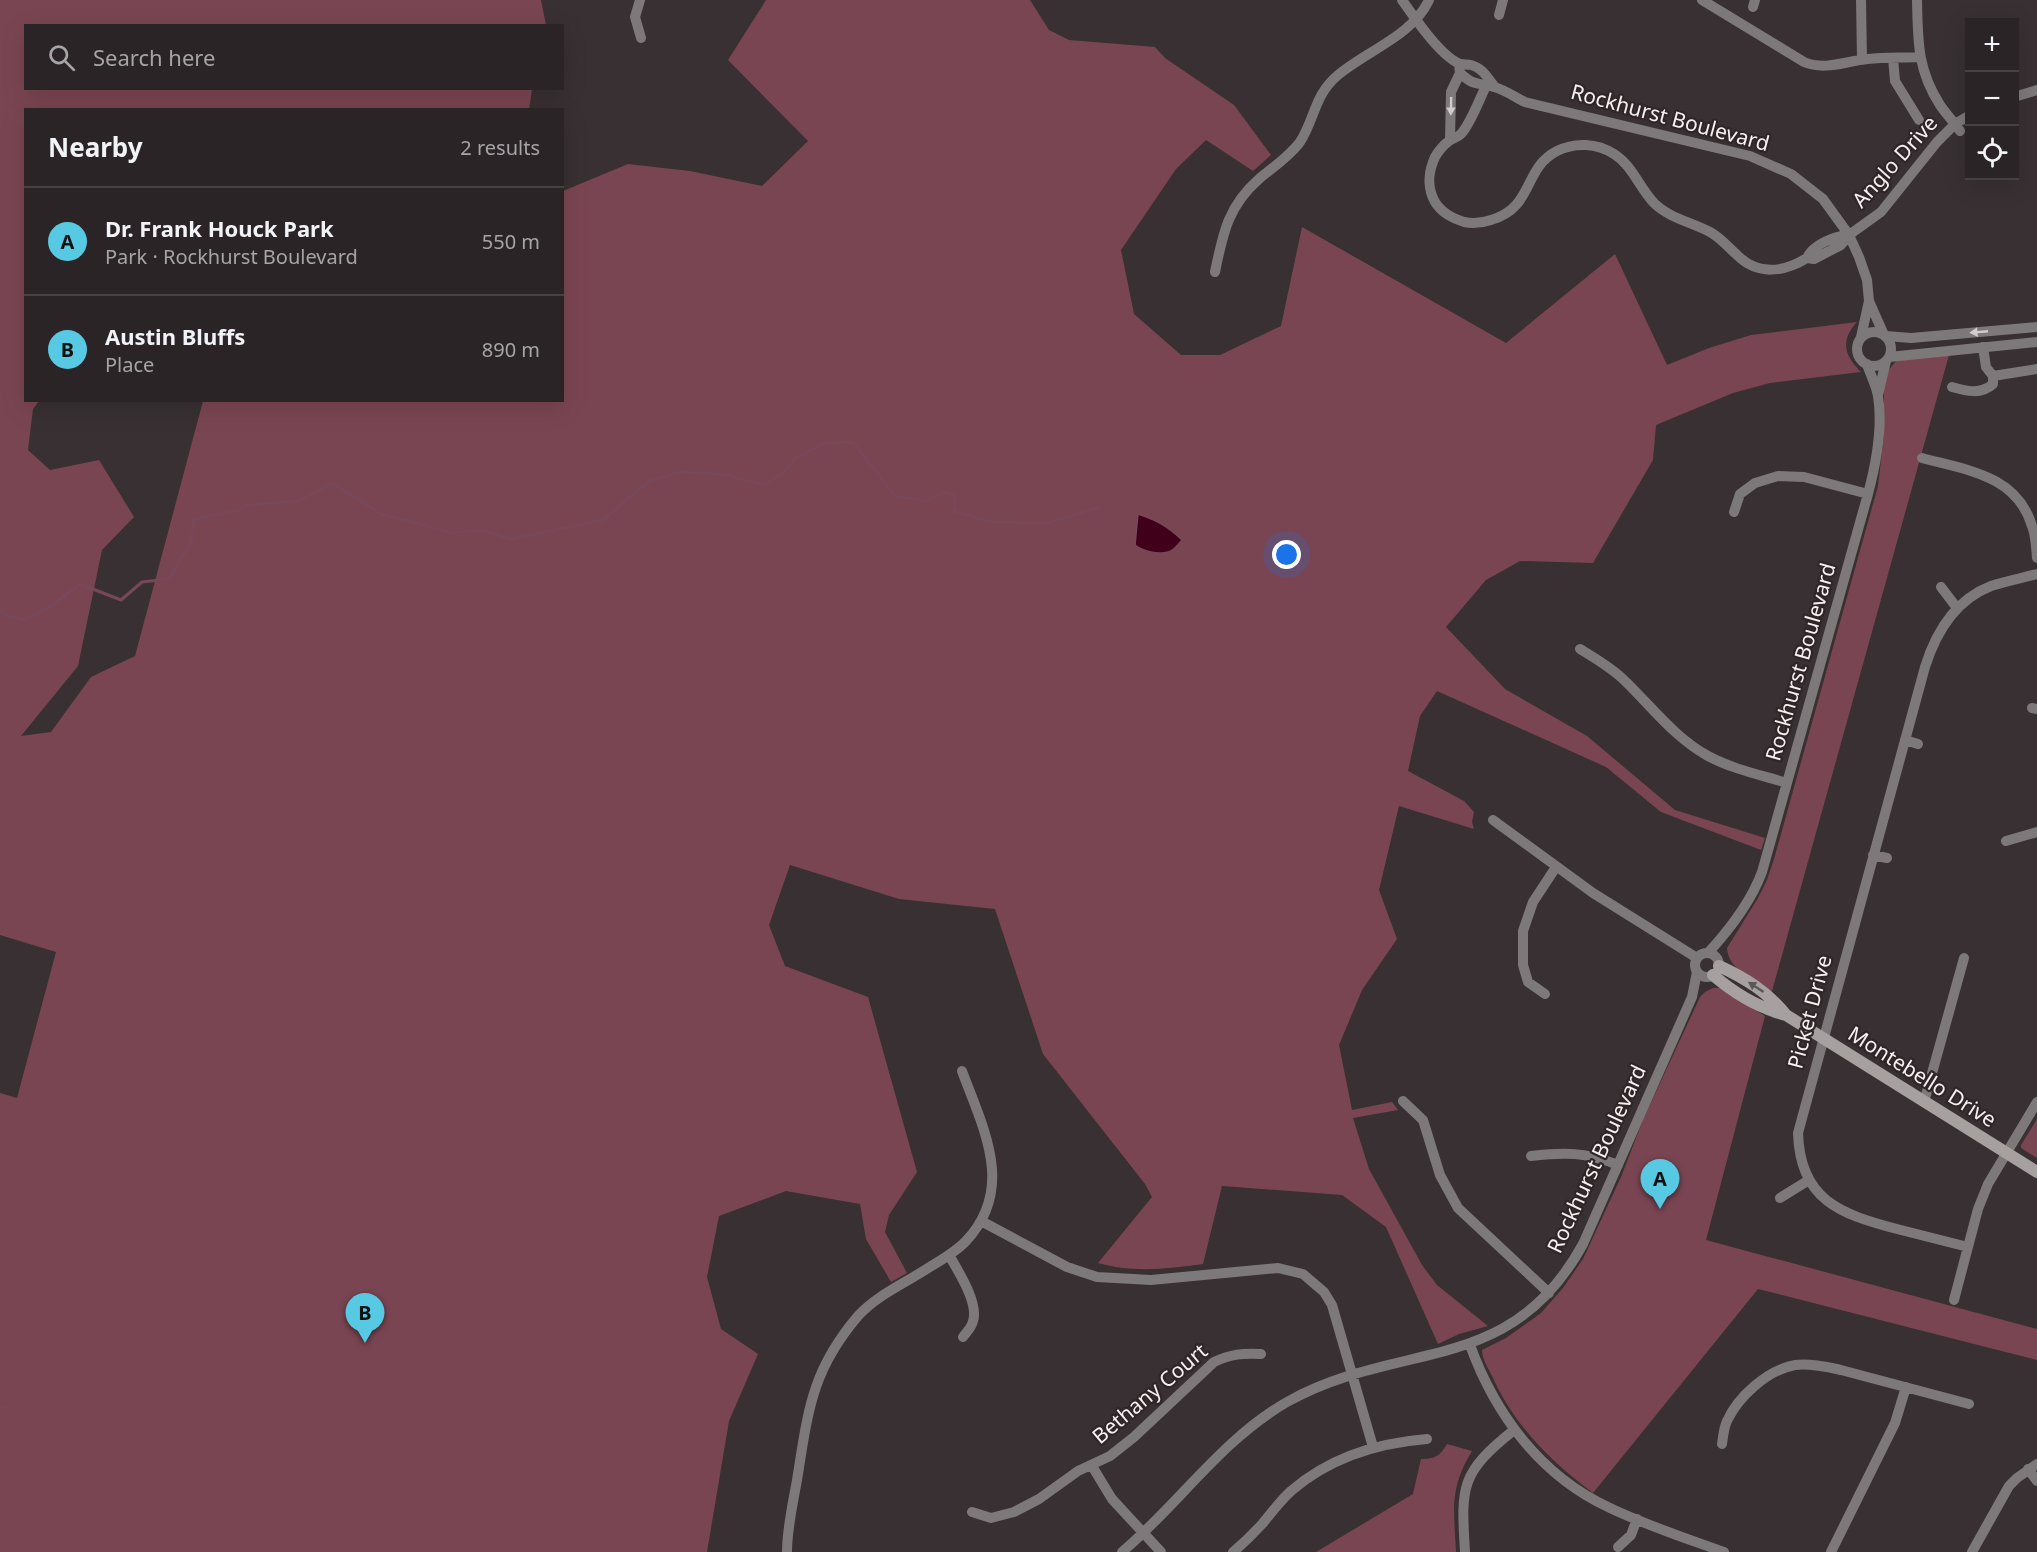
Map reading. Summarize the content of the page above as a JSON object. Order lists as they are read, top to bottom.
{
  "streets": {
    "street": [
      "Rockhurst Boulevard",
      "Anglo Drive",
      "Picket Drive",
      "Montebello Drive",
      "Bethany Court"
    ]
  },
  "crossings": [
    ["Rockhurst Boulevard", "Anglo Drive"],
    ["Rockhurst Boulevard", "Montebello Drive"],
    ["Picket Drive", "Montebello Drive"]
  ],
  "page": {
    "map_buttons": ["+", "−"],
    "search": "Search here",
    "heading": ["Nearby", "2 results"],
    "list": [
      {
        "mark": "A",
        "name": "Dr. Frank Houck Park",
        "note": "Park · Rockhurst Boulevard",
        "value": "550 m"
      },
      {
        "mark": "B",
        "name": "Austin Bluffs",
        "note": "Place",
        "value": "890 m"
      }
    ],
    "pins": ["A", "B"]
  }
}
